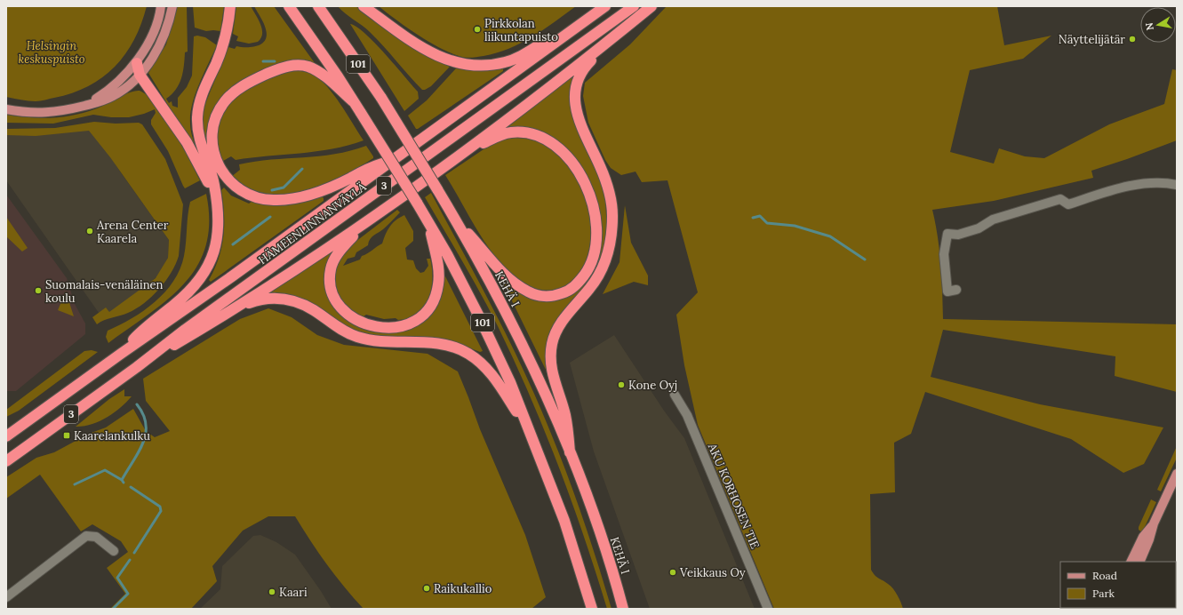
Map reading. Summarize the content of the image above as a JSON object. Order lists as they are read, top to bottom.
{
  "streets": {
    "highway": [
      "101",
      "3",
      "HÄMEENLINNANVÄYLÄ",
      "KEHÄ I"
    ],
    "street": ["AKU KORHOSEN TIE"]
  },
  "parks": ["Helsingin keskuspuisto"],
  "places": {
    "other": [
      "Pirkkolan liikuntapuisto",
      "Näyttelijätär",
      "Arena Center Kaarela",
      "Suomalais-venäläinen koulu",
      "Kone Oyj",
      "Veikkaus Oy",
      "Raikukallio",
      "Kaari"
    ],
    "transit": ["Kaarelankulku"]
  },
  "legend": ["Road", "Park"],
  "north": "left"
}
